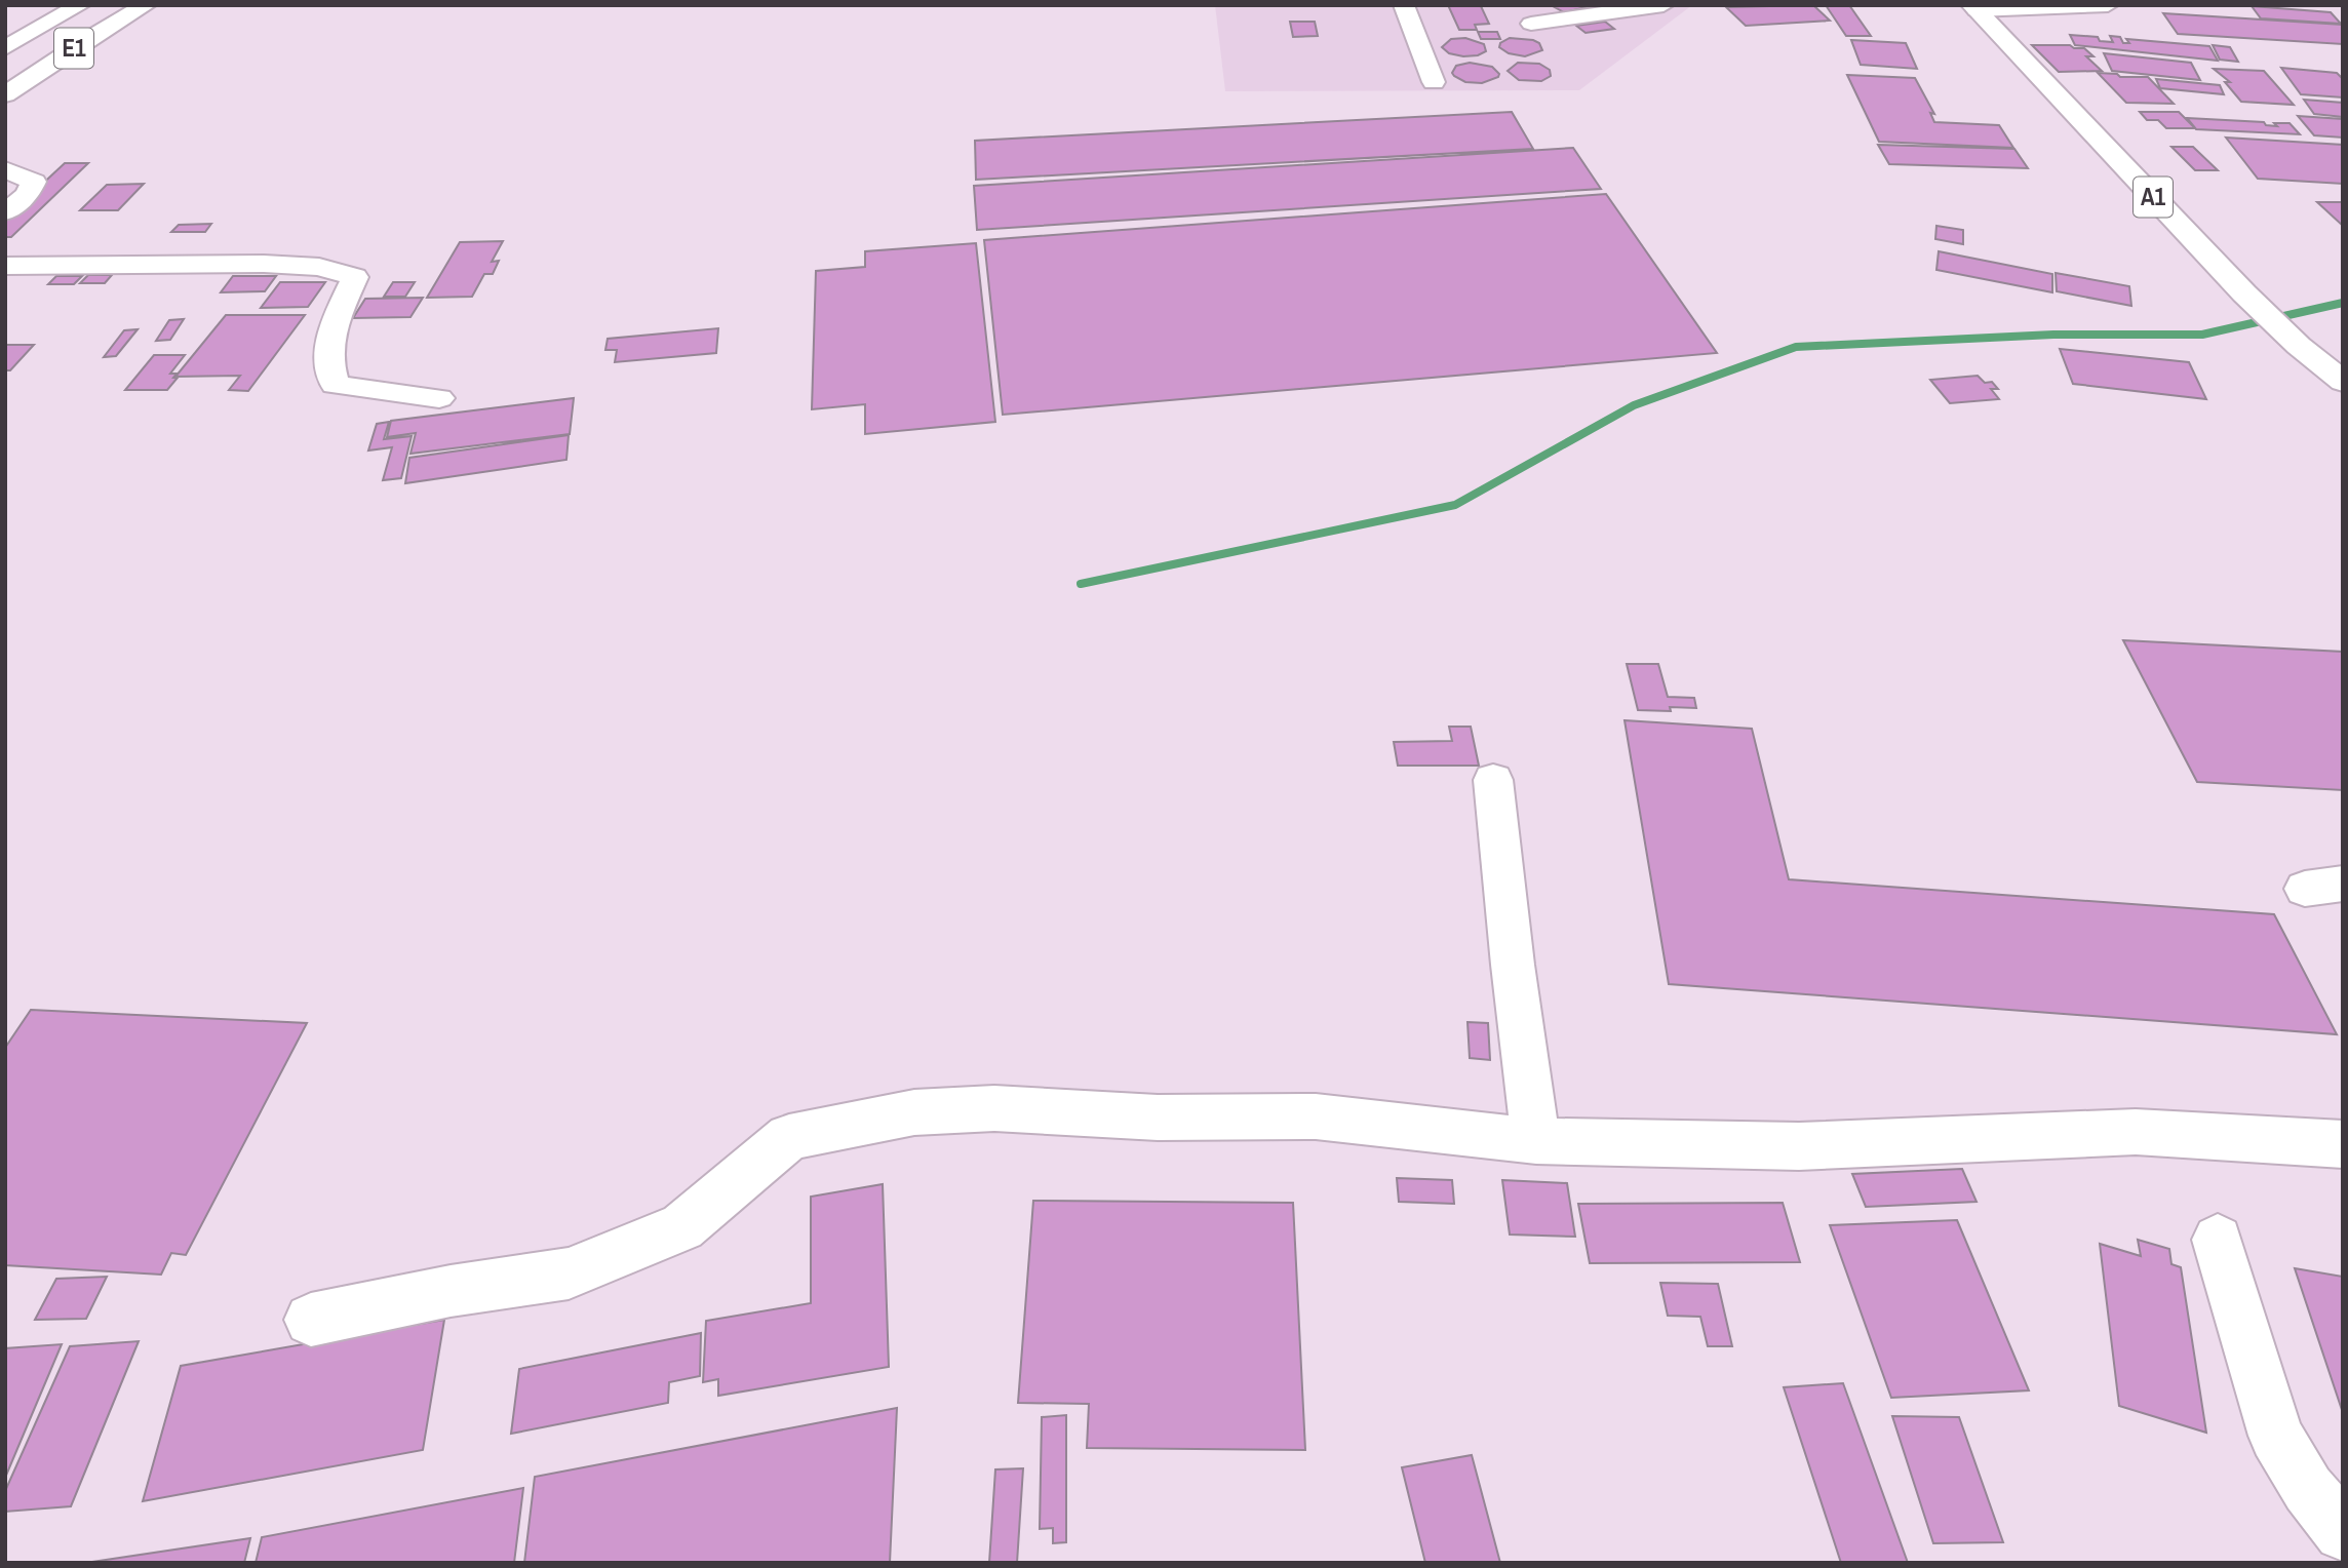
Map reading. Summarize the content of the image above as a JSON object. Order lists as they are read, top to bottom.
{
  "streets": {
    "main road": ["E1", "A1"]
  }
}
